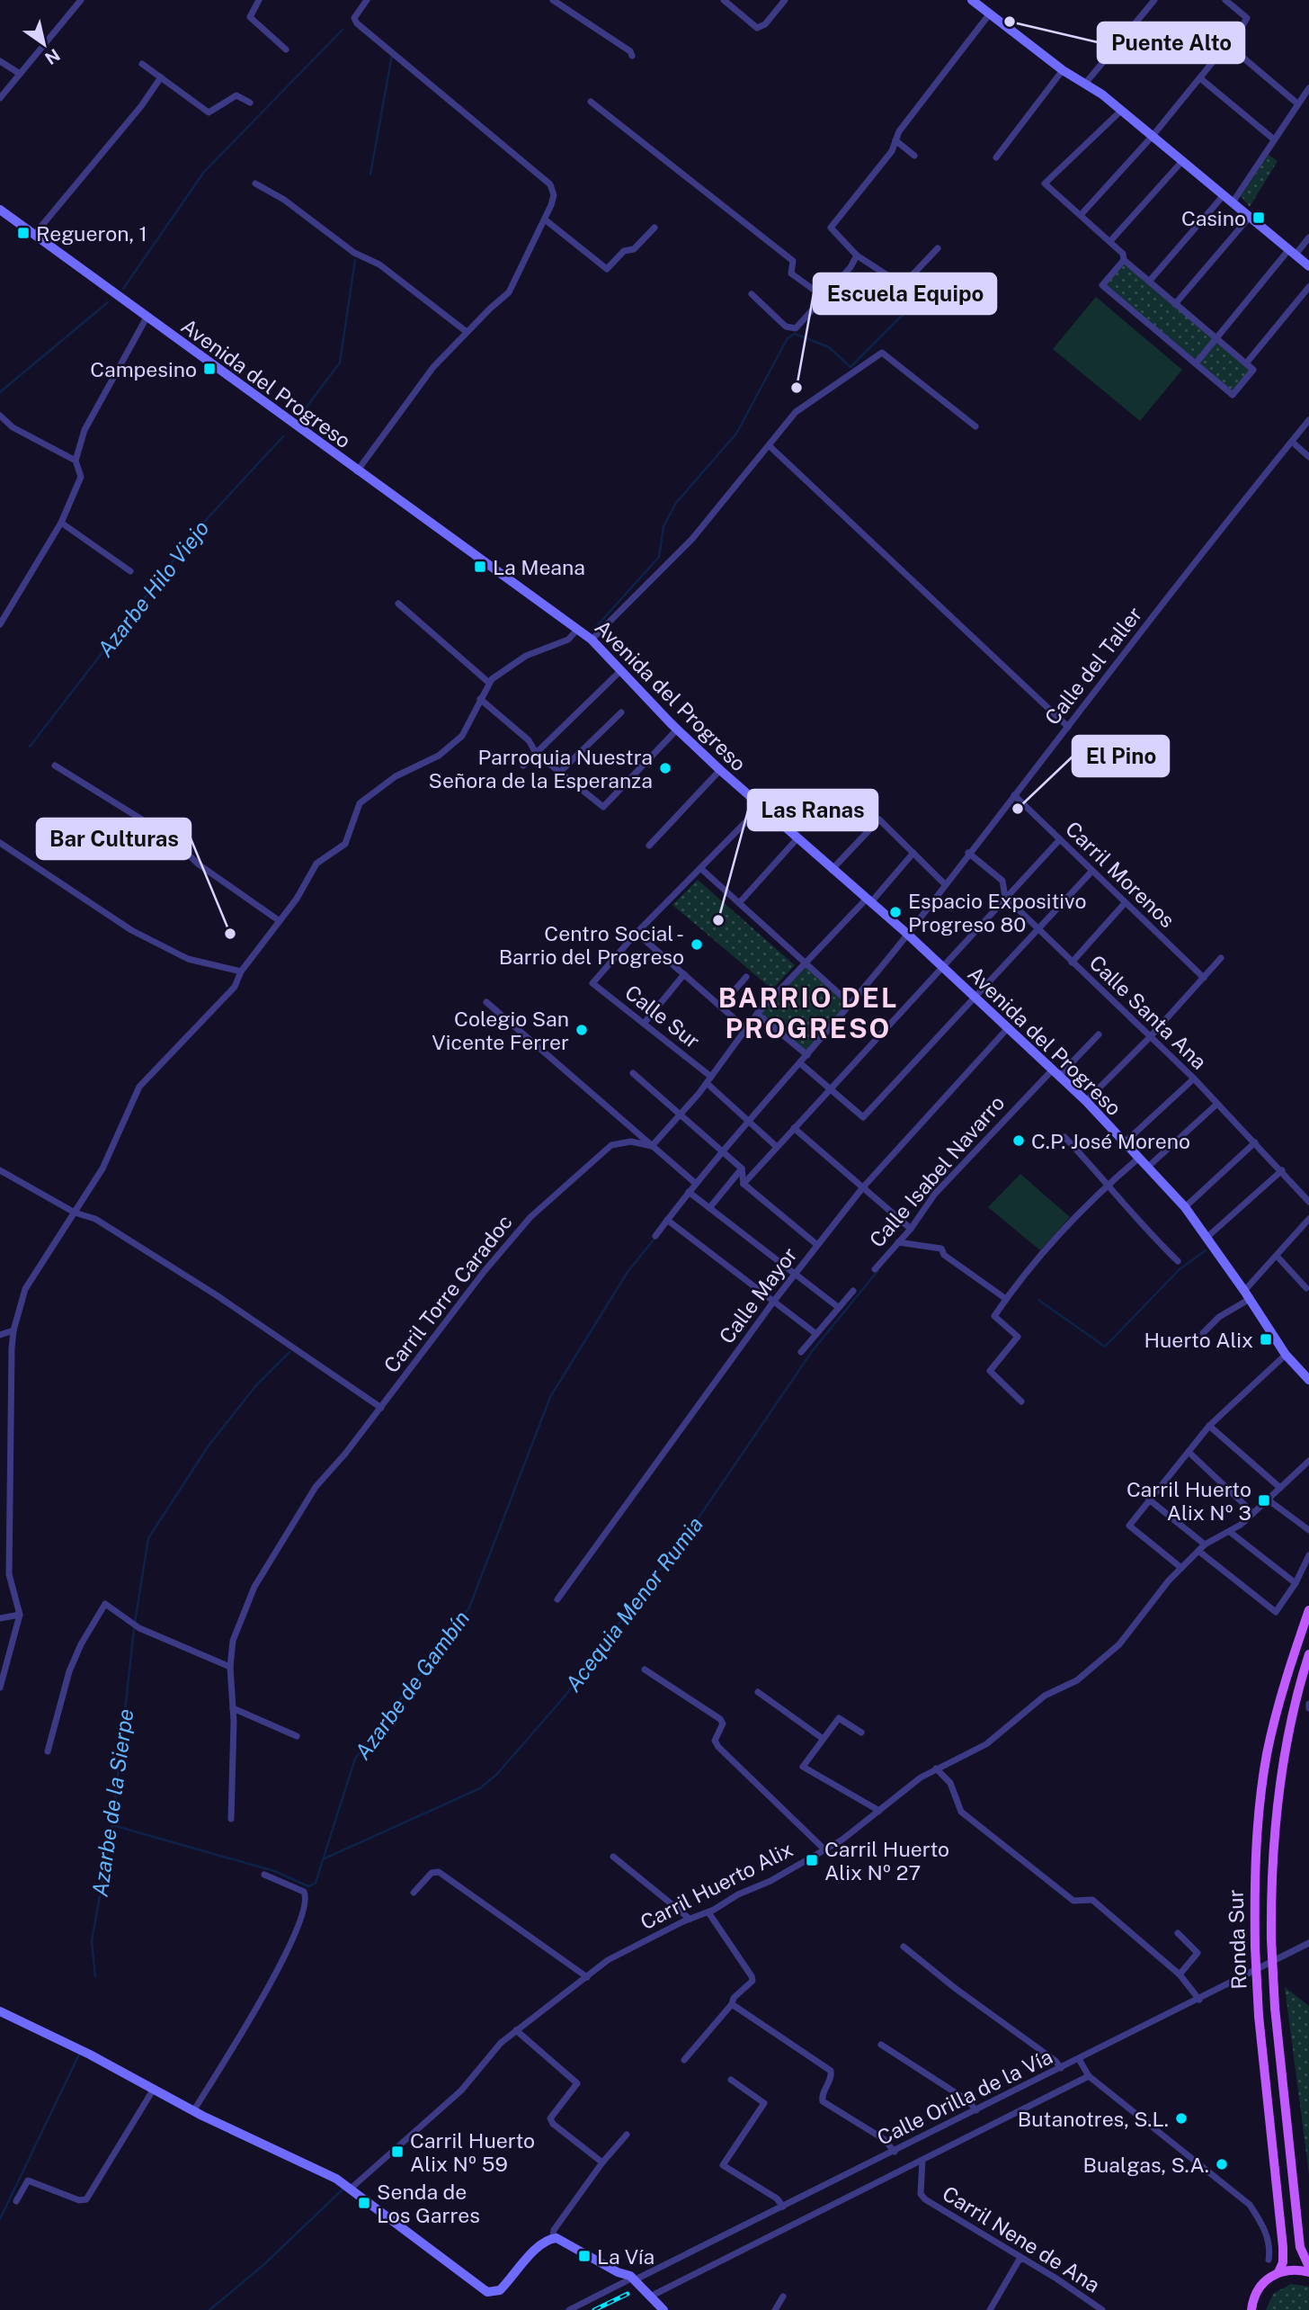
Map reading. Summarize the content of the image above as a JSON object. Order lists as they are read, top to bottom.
{
  "streets": {
    "main road": ["Avenida del Progreso", "Ronda Sur"],
    "street": [
      "Calle del Taller",
      "Carril Morenos",
      "Calle Santa Ana",
      "Calle Sur",
      "Calle Isabel Navarro",
      "Carril Torre Caradoc",
      "Calle Mayor",
      "Carril Huerto Alix",
      "Calle Orilla de la Vía",
      "Carril Nene de Ana"
    ]
  },
  "crossings": [
    ["Avenida del Progreso", "Calle del Taller"],
    ["Avenida del Progreso", "Calle Isabel Navarro"],
    ["Avenida del Progreso", "Calle Mayor"],
    ["Calle del Taller", "Carril Morenos"],
    ["Calle del Taller", "Calle Santa Ana"],
    ["Calle del Taller", "Calle Sur"],
    ["Calle Orilla de la Vía", "Carril Nene de Ana"]
  ],
  "districts": ["BARRIO DEL PROGRESO"],
  "water": [
    "Azarbe Hilo Viejo",
    "Acequia Menor Rumia",
    "Azarbe de Gambín",
    "Azarbe de la Sierpe"
  ],
  "places": {
    "other": [
      "Puente Alto",
      "Escuela Equipo",
      "Parroquia Nuestra Señora de la Esperanza",
      "El Pino",
      "Espacio Expositivo Progreso 80",
      "Las Ranas",
      "Bar Culturas",
      "Centro Social - Barrio del Progreso",
      "Colegio San Vicente Ferrer",
      "C.P. José Moreno",
      "Butanotres, S.L.",
      "Bualgas, S.A."
    ],
    "transit": [
      "Casino",
      "Regueron, 1",
      "Campesino",
      "La Meana",
      "Huerto Alix",
      "Carril Huerto Alix Nº 3",
      "Carril Huerto Alix Nº 27",
      "Carril Huerto Alix Nº 59",
      "Senda de Los Garres",
      "La Vía"
    ]
  },
  "north": "bottom right"
}
